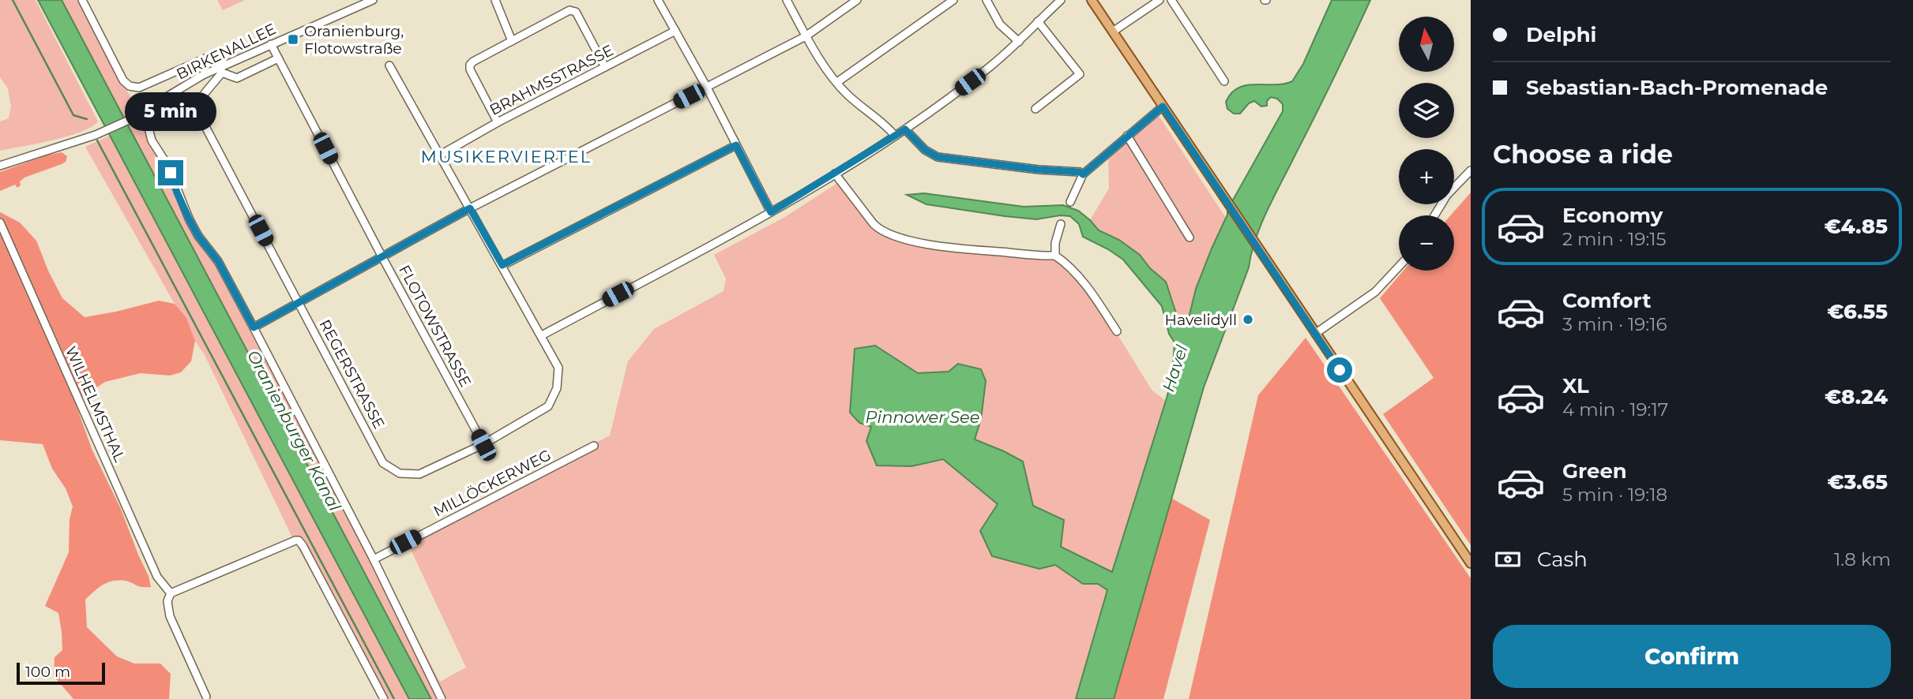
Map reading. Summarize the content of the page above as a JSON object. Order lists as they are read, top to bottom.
{
  "streets": {
    "street": [
      "BIRKENALLEE",
      "BRAHMSSTRASSE",
      "FLOTOWSTRASSE",
      "REGERSTRASSE",
      "WILHELMSTHAL",
      "MILLÖCKERWEG"
    ]
  },
  "crossings": [
    ["BIRKENALLEE", "FLOTOWSTRASSE"],
    ["FLOTOWSTRASSE", "REGERSTRASSE"]
  ],
  "districts": ["MUSIKERVIERTEL"],
  "water": ["Havel", "Pinnower See", "Oranienburger Kanal"],
  "places": {
    "transit": ["Oranienburg, Flotowstraße"],
    "other": ["Havelidyll"]
  },
  "scale_bar": "100 m",
  "north": "top",
  "page": {
    "banner": ["Delphi", "Sebastian-Bach-Promenade"],
    "map_buttons": ["+", "−"],
    "bubble": "5 min",
    "heading": "Choose a ride",
    "list": [
      {
        "name": "Economy",
        "note": "2 min · 19:15",
        "value": "€4.85"
      },
      {
        "name": "Comfort",
        "note": "3 min · 19:16",
        "value": "€6.55"
      },
      {
        "name": "XL",
        "note": "4 min · 19:17",
        "value": "€8.24"
      },
      {
        "name": "Green",
        "note": "5 min · 19:18",
        "value": "€3.65"
      }
    ],
    "pay": ["Cash", "1.8 km"],
    "buttons": "Confirm",
    "scale": "100 m"
  }
}
